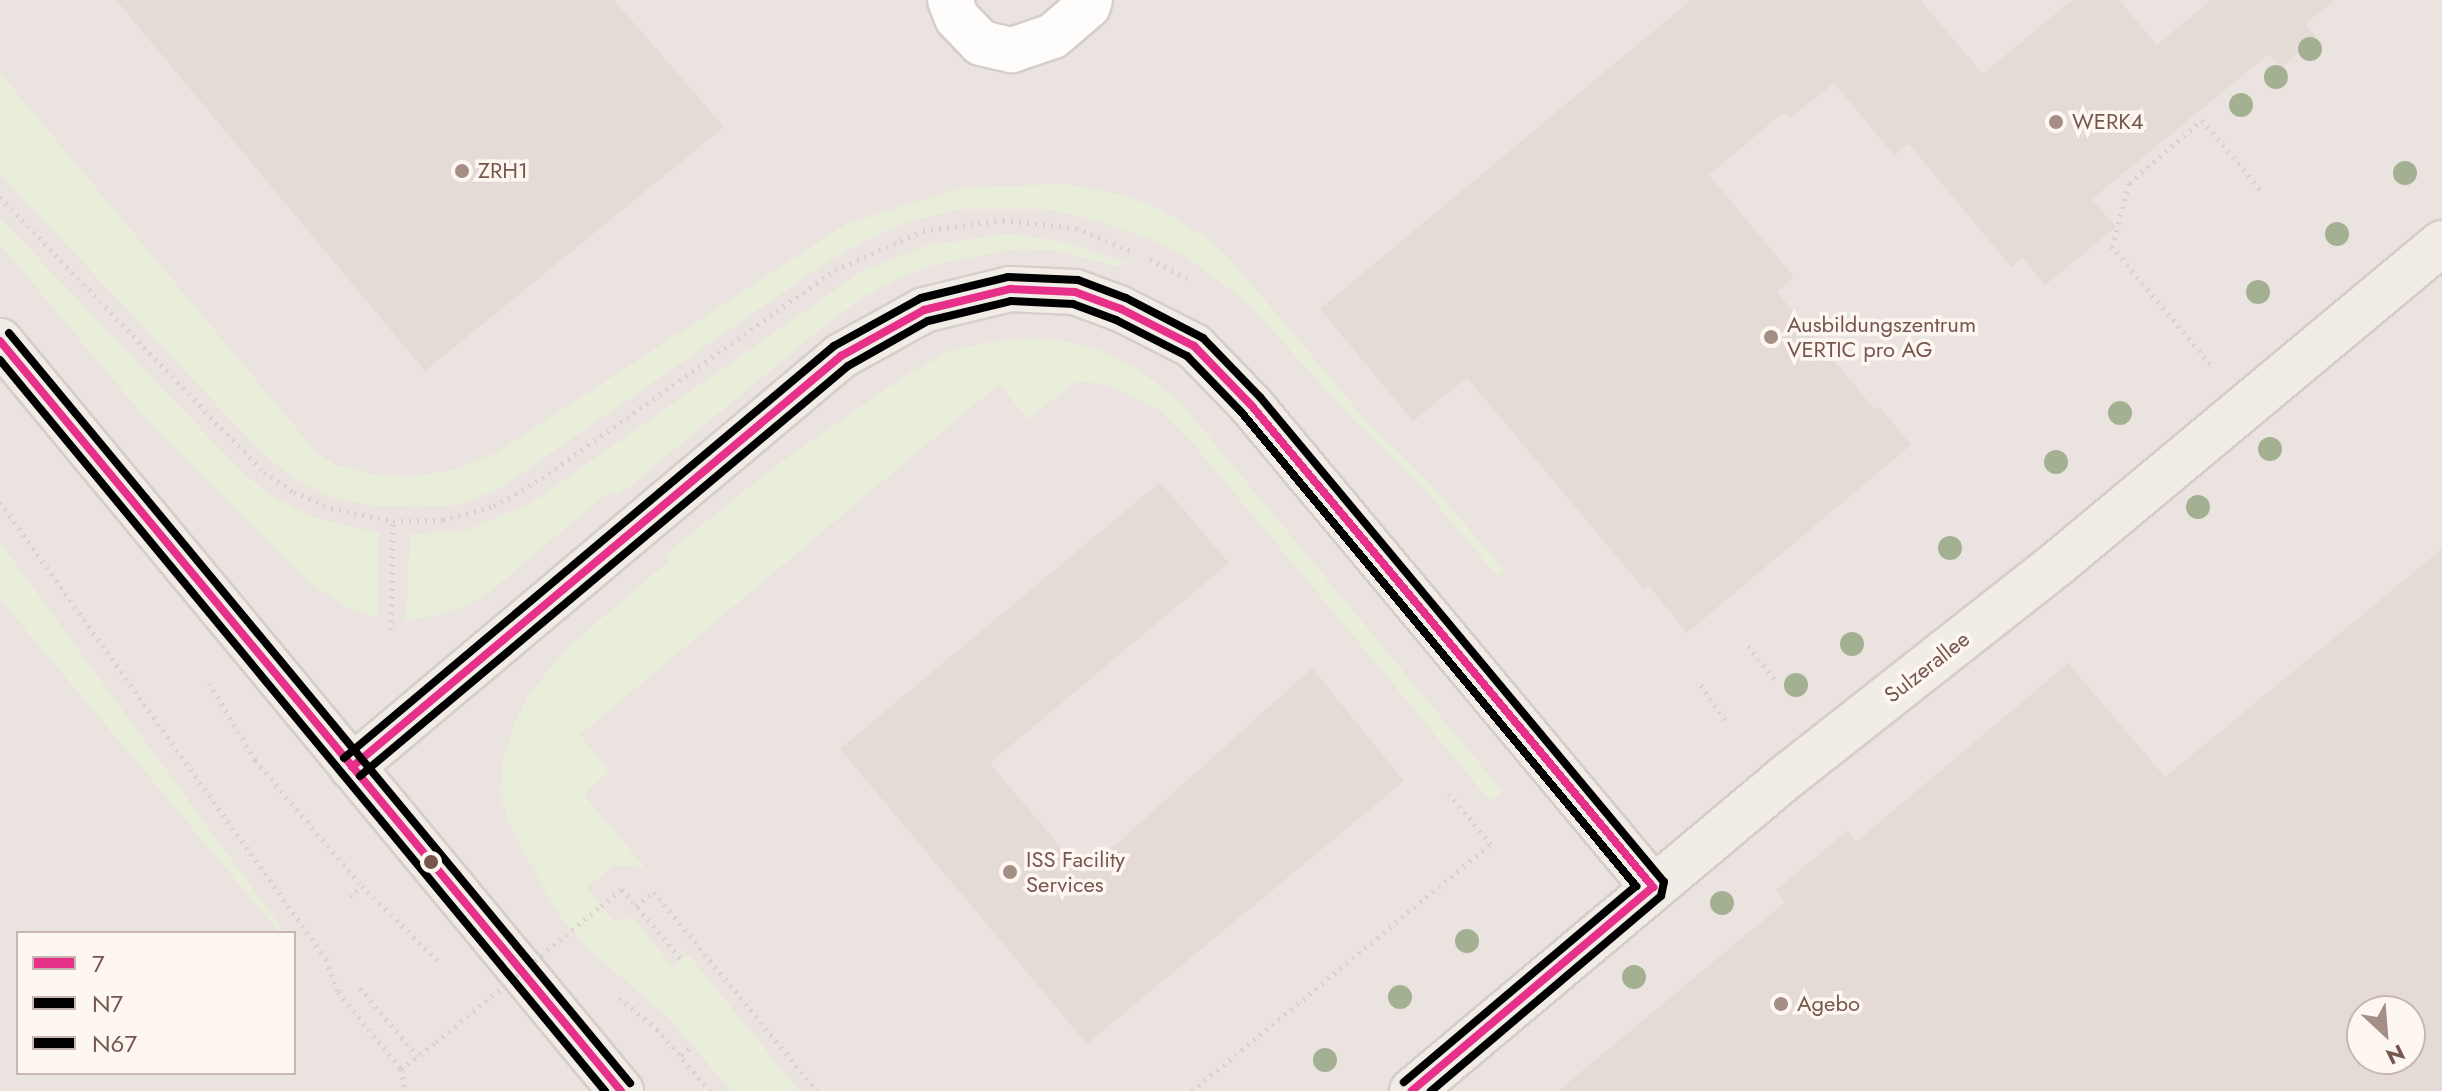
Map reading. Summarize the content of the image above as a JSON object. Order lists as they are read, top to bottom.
{
  "streets": {
    "main road": ["Sulzerallee"]
  },
  "places": [
    "WERK4",
    "ZRH1",
    "Ausbildungszentrum VERTIC pro AG",
    "ISS Facility Services",
    "Agebo"
  ],
  "lines": ["transit line N67", "transit line 7", "transit line N7"],
  "legend": ["7", "N7", "N67"],
  "north": "bottom right"
}
